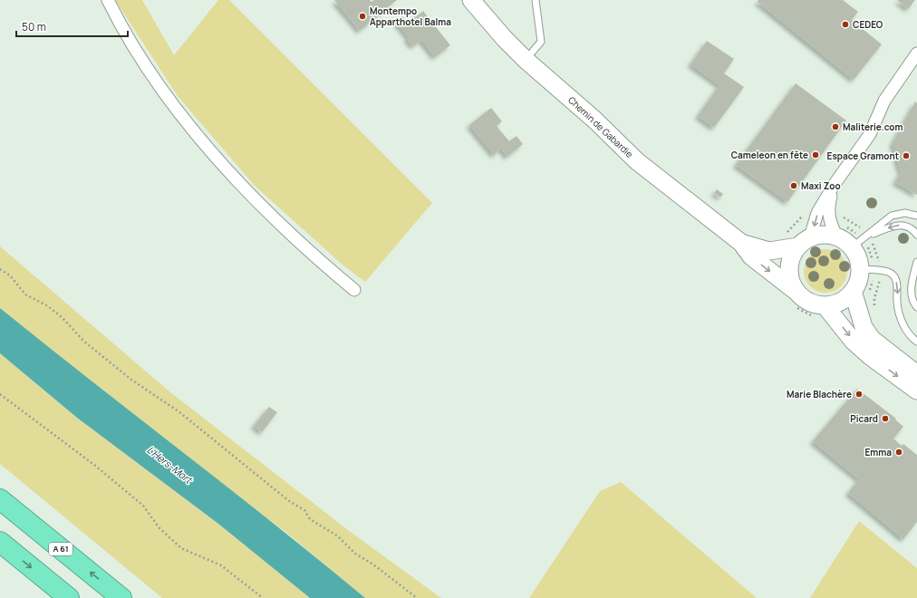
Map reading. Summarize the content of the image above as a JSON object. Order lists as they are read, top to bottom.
{
  "streets": {
    "highway": ["A 61"],
    "street": ["Chemin de Gabardie"]
  },
  "water": ["L'Hers-Mort"],
  "places": [
    "Montempo Apparthotel Balma",
    "CEDEO",
    "Maliterie.com",
    "Cameleon en fête",
    "Espace Gramont",
    "Maxi Zoo",
    "Marie Blachère",
    "Picard",
    "Emma"
  ],
  "scale_bar": "50 m"
}
